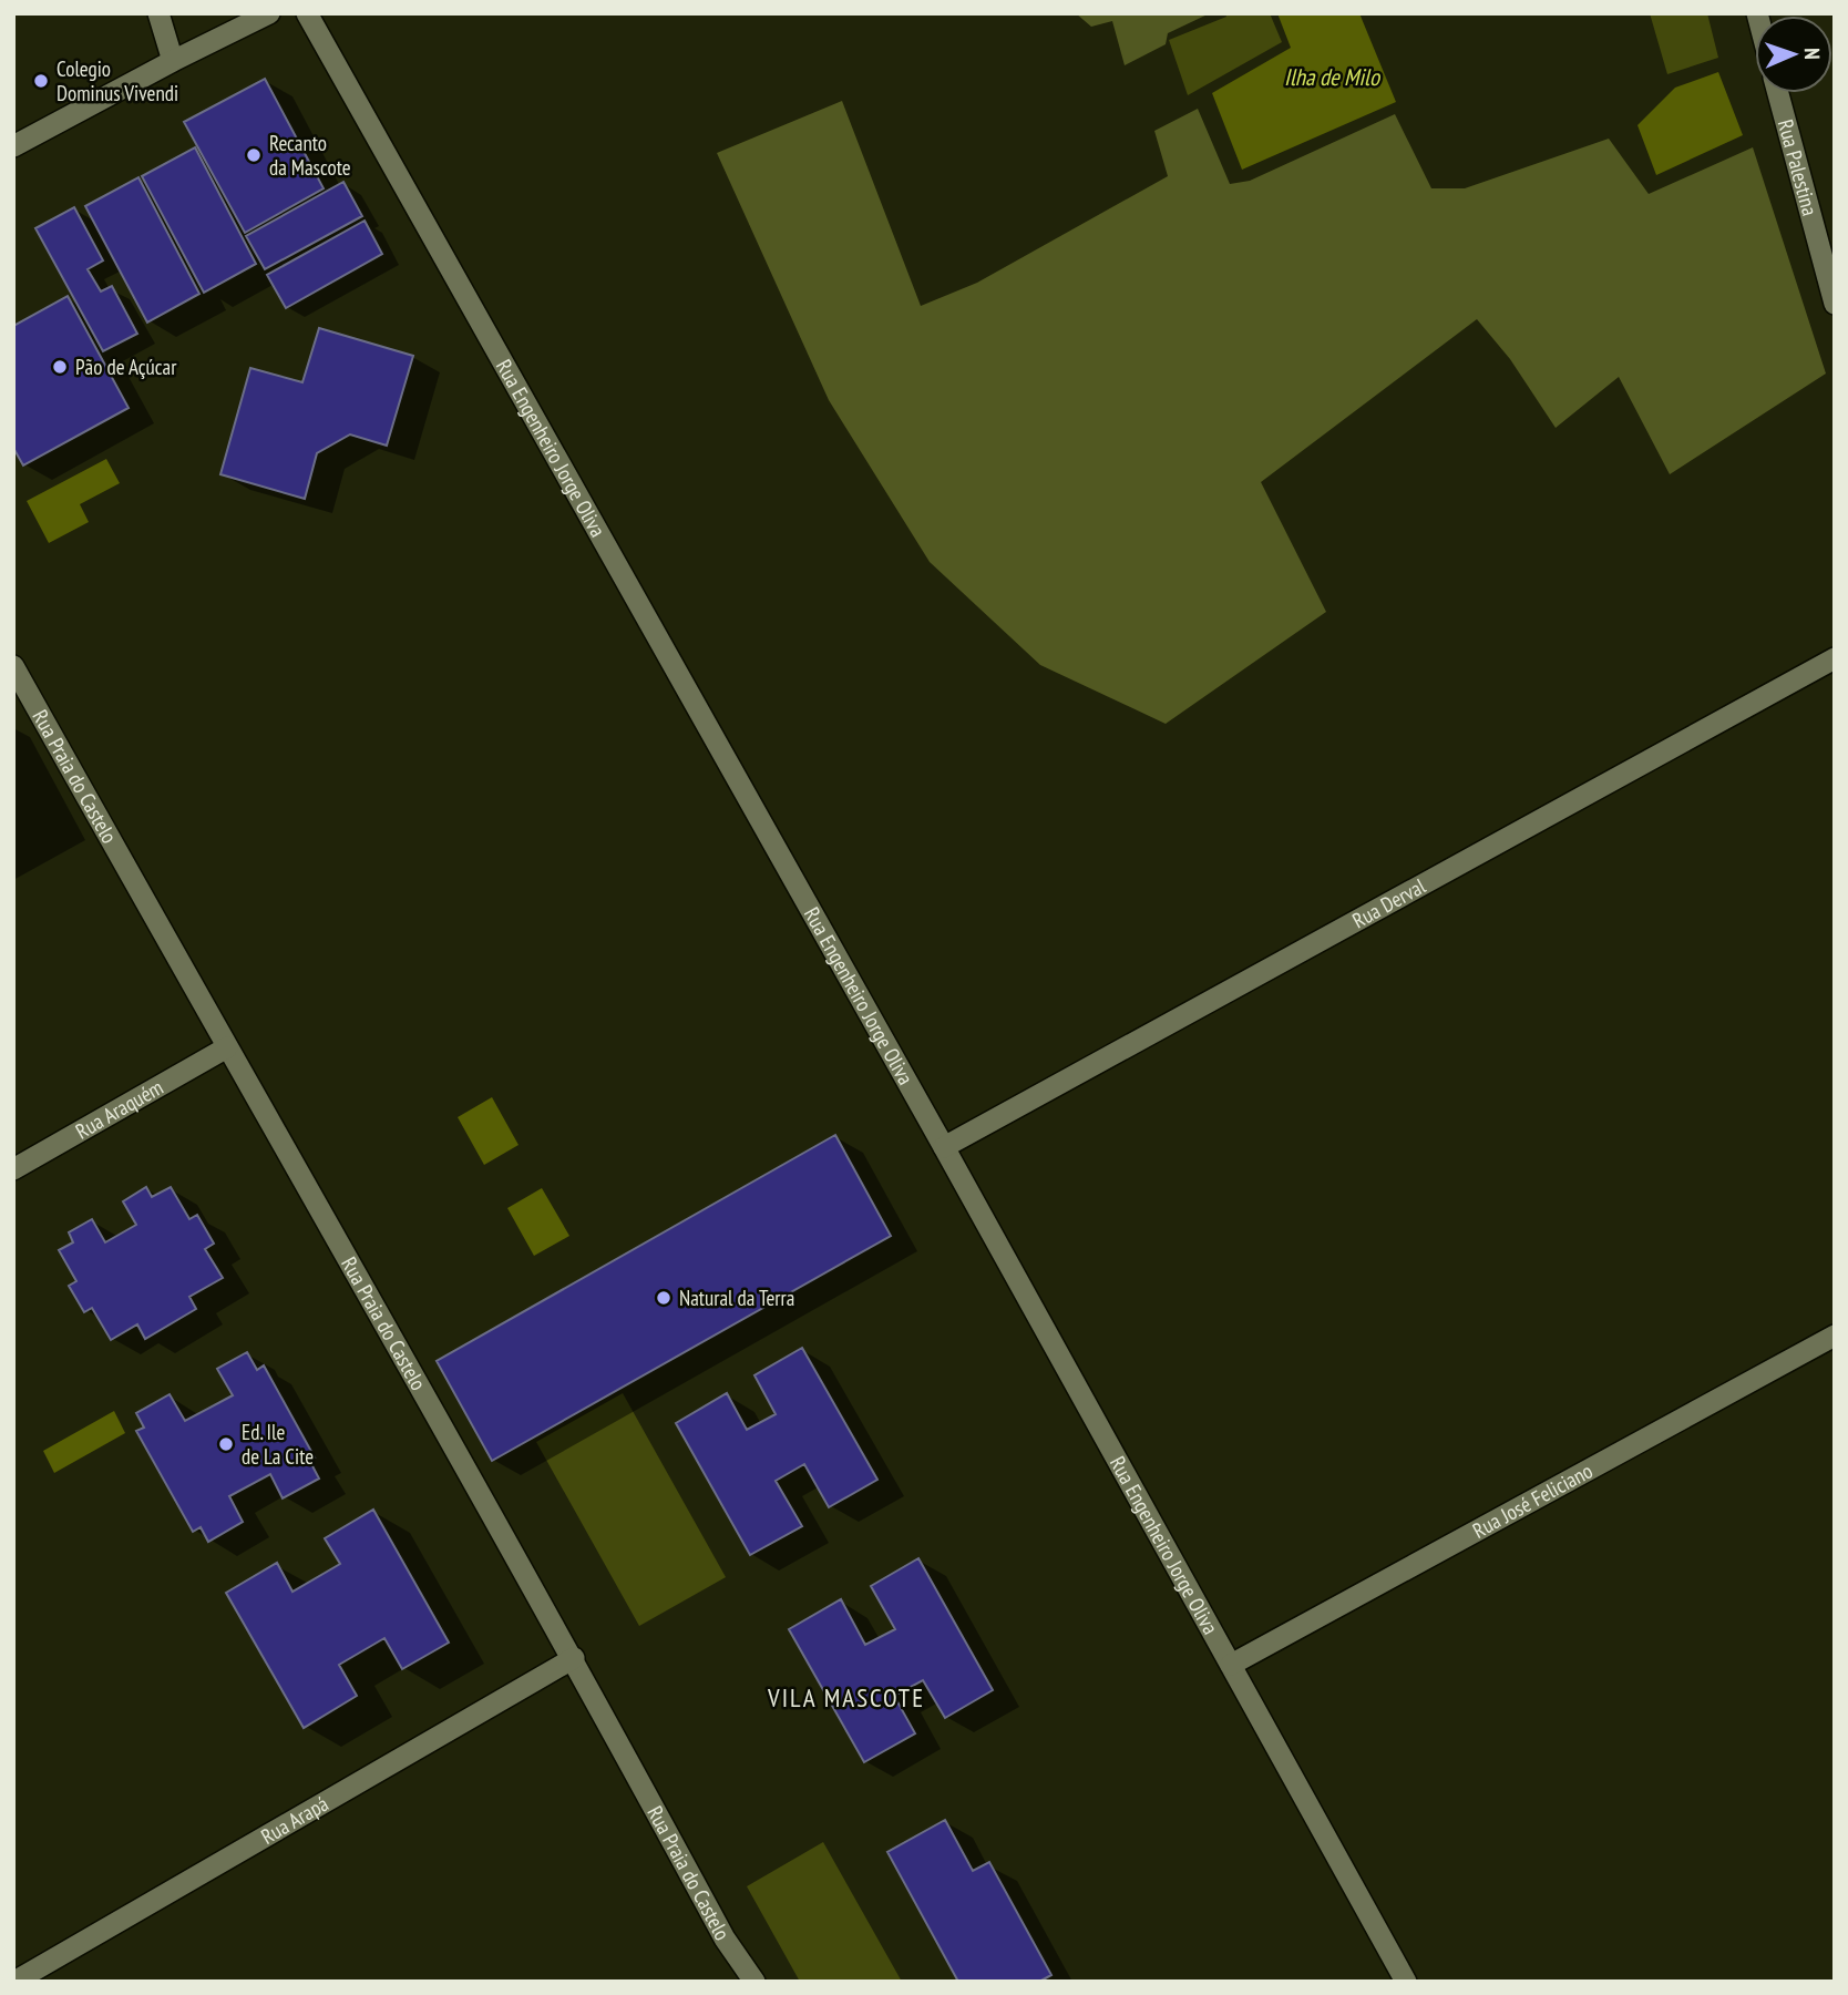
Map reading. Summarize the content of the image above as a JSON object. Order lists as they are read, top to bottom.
{
  "streets": {
    "street": [
      "Rua Palestina",
      "Rua Engenheiro Jorge Oliva",
      "Rua Praia do Castelo",
      "Rua Derval",
      "Rua Araquém",
      "Rua José Feliciano",
      "Rua Arapá"
    ]
  },
  "crossings": [
    ["Rua Engenheiro Jorge Oliva", "Rua Derval"],
    ["Rua Engenheiro Jorge Oliva", "Rua José Feliciano"],
    ["Rua Praia do Castelo", "Rua Araquém"],
    ["Rua Praia do Castelo", "Rua Arapá"]
  ],
  "districts": ["VILA MASCOTE"],
  "water": ["Ilha de Milo"],
  "places": [
    "Colegio Dominus Vivendi",
    "Recanto da Mascote",
    "Pão de Açúcar",
    "Natural da Terra",
    "Ed. Ile de La Cite"
  ],
  "north": "right"
}
